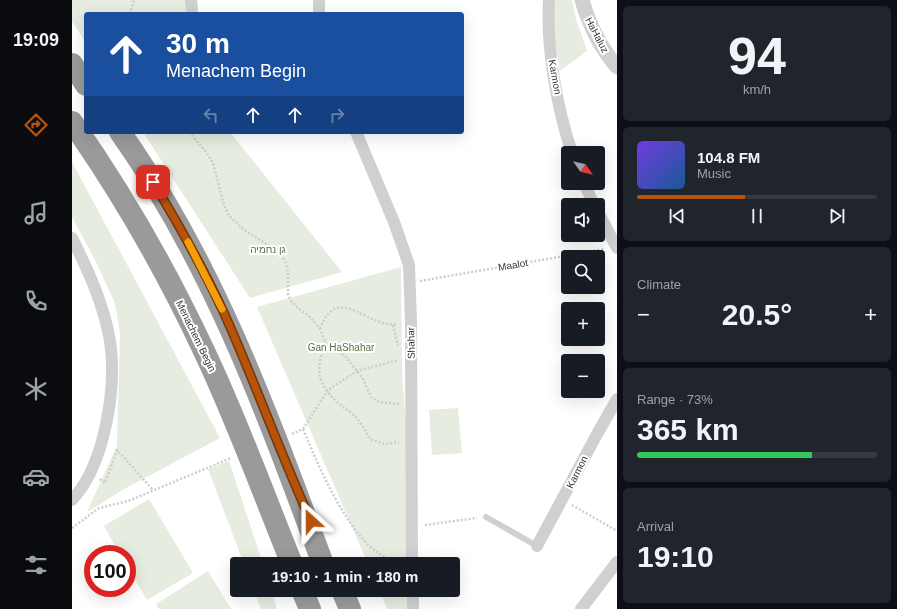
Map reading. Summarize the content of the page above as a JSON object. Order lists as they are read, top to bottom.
{
  "streets": {
    "highway": ["Menachem Begin"],
    "street": ["HaHaluz", "Karmon", "Shahar"],
    "path": ["Maalot"]
  },
  "crossings": [
    ["Maalot", "Shahar"]
  ],
  "parks": ["גן נחמיה", "Gan HaShahar"],
  "north": "bottom right",
  "page": {
    "tabs": "19:09",
    "tile": [
      ["94", "km/h"],
      "Climate",
      ["Range · 73%", "365 km"],
      ["Arrival", "19:10"]
    ],
    "turn": ["30 m", "Menachem Begin"],
    "song": ["104.8 FM", "Music"],
    "map_buttons": ["+", "−"],
    "heat": ["−", "20.5°", "+"],
    "limit": "100",
    "trip": "19:10 · 1 min · 180 m"
  }
}
